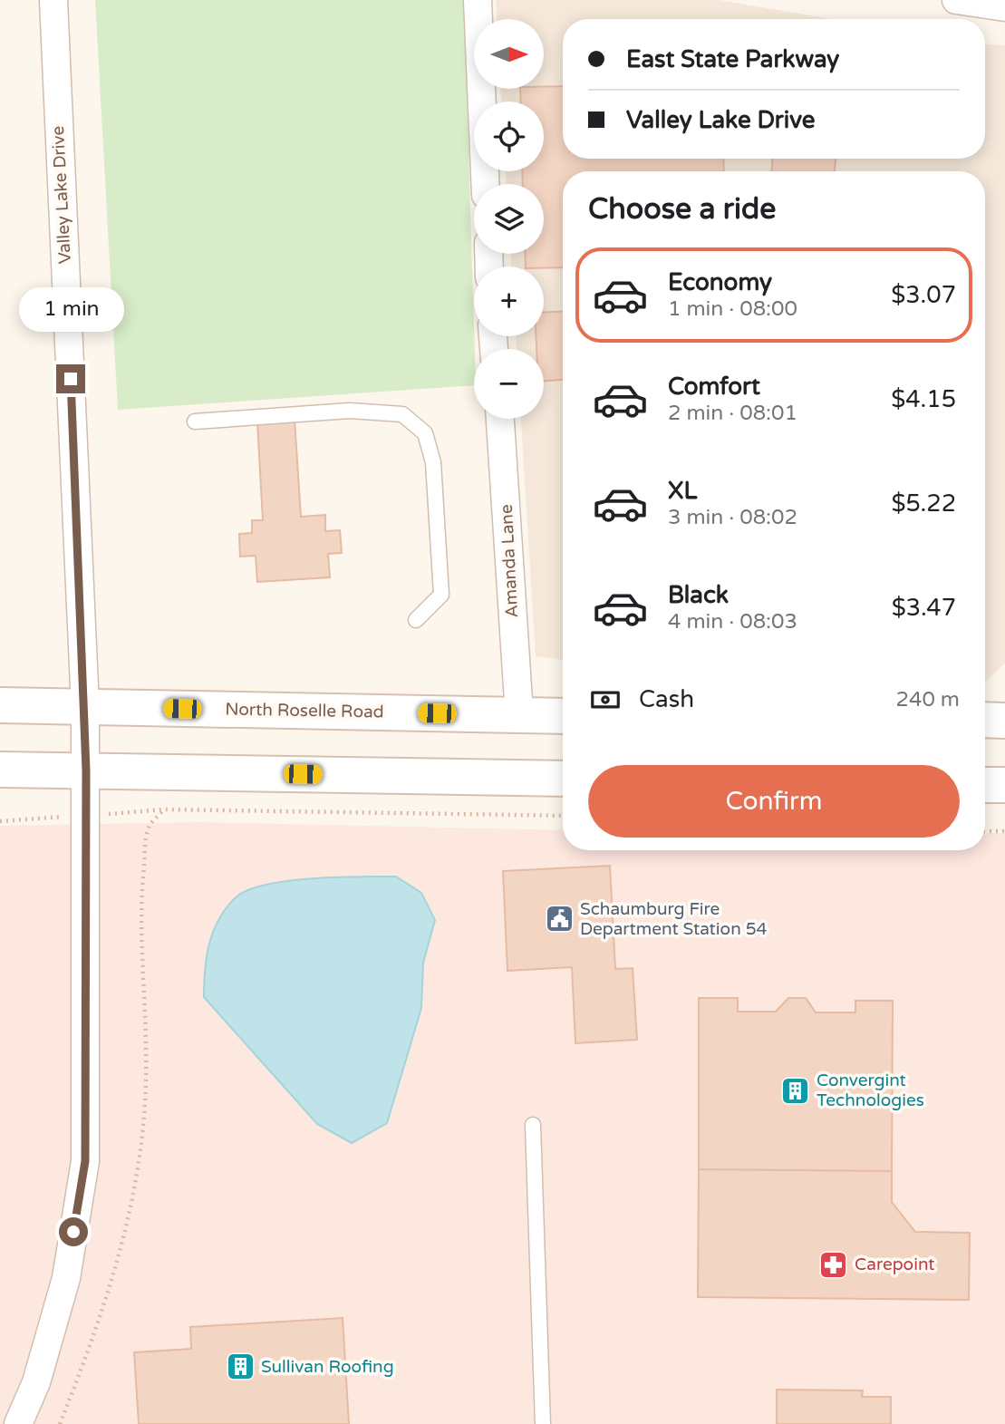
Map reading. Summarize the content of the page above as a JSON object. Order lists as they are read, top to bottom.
{
  "streets": {
    "main road": ["North Roselle Road"],
    "street": ["Valley Lake Drive", "Amanda Lane"]
  },
  "crossings": [
    ["Valley Lake Drive", "North Roselle Road"],
    ["Amanda Lane", "North Roselle Road"]
  ],
  "places": {
    "public building": ["Schaumburg Fire Department Station 54"],
    "building": ["Convergint Technologies", "Sullivan Roofing"],
    "pharmacy": ["Carepoint"]
  },
  "north": "right",
  "page": {
    "map_buttons": ["+", "−"],
    "banner": ["East State Parkway", "Valley Lake Drive"],
    "heading": "Choose a ride",
    "list": [
      {
        "name": "Economy",
        "note": "1 min · 08:00",
        "value": "$3.07"
      },
      {
        "name": "Comfort",
        "note": "2 min · 08:01",
        "value": "$4.15"
      },
      {
        "name": "XL",
        "note": "3 min · 08:02",
        "value": "$5.22"
      },
      {
        "name": "Black",
        "note": "4 min · 08:03",
        "value": "$3.47"
      }
    ],
    "bubble": "1 min",
    "pay": ["Cash", "240 m"],
    "buttons": "Confirm"
  }
}
